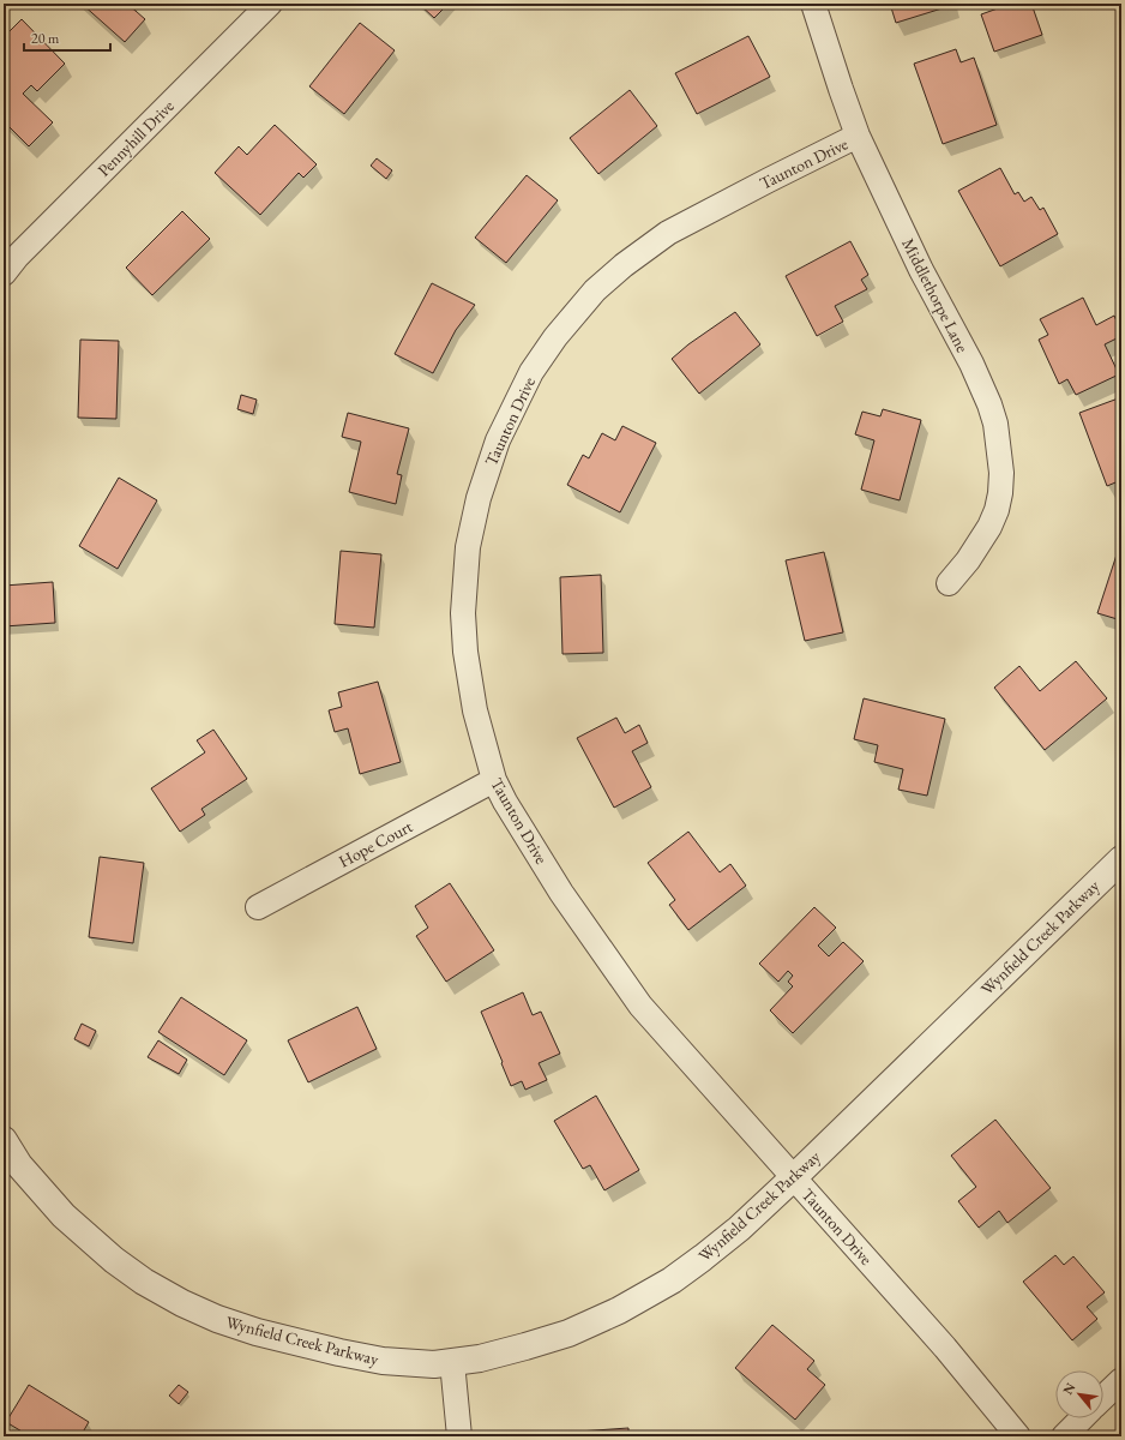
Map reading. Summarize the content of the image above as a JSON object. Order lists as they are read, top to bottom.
{
  "streets": {
    "street": [
      "Pennyhill Drive",
      "Taunton Drive",
      "Middlethorpe Lane",
      "Hope Court",
      "Wynfield Creek Parkway"
    ]
  },
  "crossings": [
    ["Taunton Drive", "Middlethorpe Lane"],
    ["Taunton Drive", "Hope Court"],
    ["Taunton Drive", "Wynfield Creek Parkway"]
  ],
  "scale_bar": "20 m",
  "north": "top left"
}
